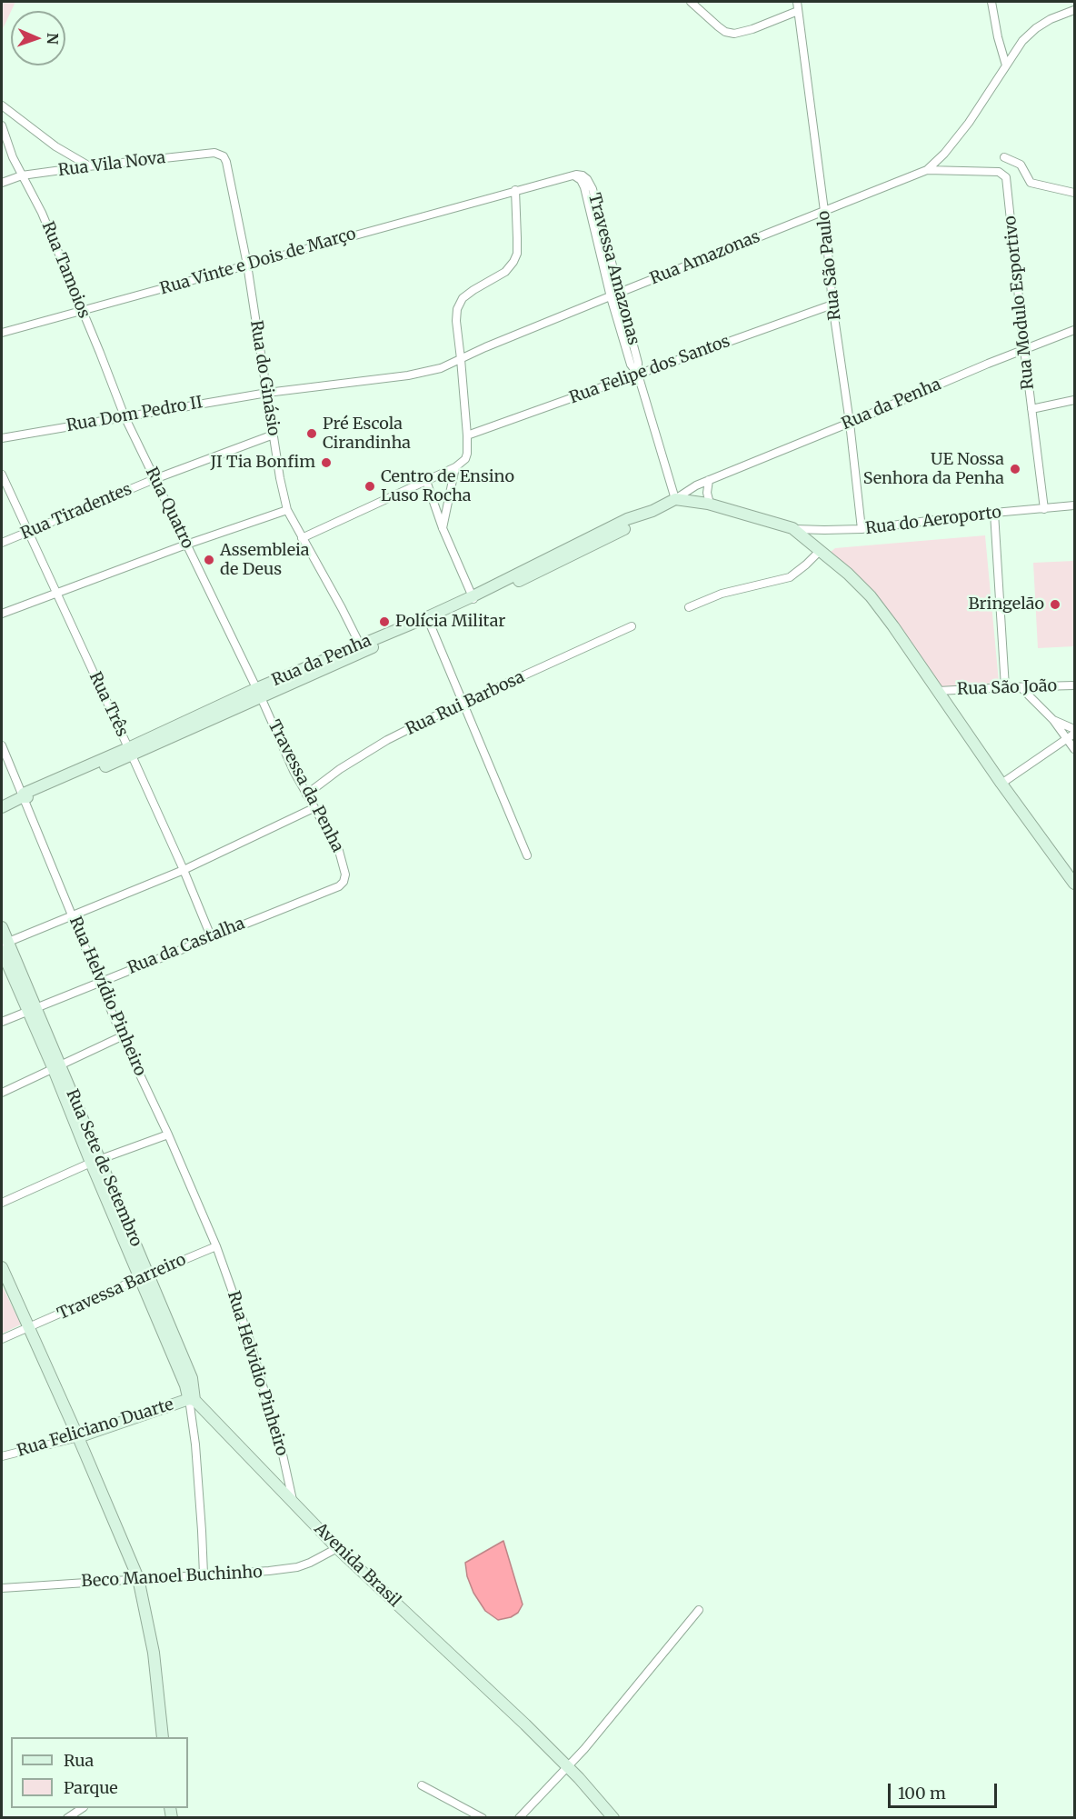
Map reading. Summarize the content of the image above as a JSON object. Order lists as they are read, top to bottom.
{
  "streets": {
    "street": [
      "Rua Vila Nova",
      "Rua Amazonas",
      "Rua Vinte e Dois de Março",
      "Rua São Paulo",
      "Travessa Amazonas",
      "Rua Tamoios",
      "Rua Modulo Esportivo",
      "Rua Felipe dos Santos",
      "Rua do Ginásio",
      "Rua da Penha",
      "Rua Dom Pedro II",
      "Rua Quatro",
      "Rua Tiradentes",
      "Rua do Aeroporto",
      "Rua São João",
      "Rua Rui Barbosa",
      "Rua Três",
      "Travessa da Penha",
      "Rua da Castalha",
      "Rua Helvídio Pinheiro",
      "Rua Sete de Setembro",
      "Travessa Barreiro",
      "Rua Helvidio Pinheiro",
      "Rua Feliciano Duarte",
      "Avenida Brasil",
      "Beco Manoel Buchinho"
    ]
  },
  "crossings": [
    ["Rua Vila Nova", "Rua Tamoios"],
    ["Rua Vila Nova", "Rua do Ginásio"],
    ["Rua Amazonas", "Rua São Paulo"],
    ["Rua Amazonas", "Travessa Amazonas"],
    ["Rua Amazonas", "Rua Modulo Esportivo"],
    ["Rua Amazonas", "Rua do Ginásio"],
    ["Rua Amazonas", "Rua Dom Pedro II"],
    ["Rua Vinte e Dois de Março", "Travessa Amazonas"],
    ["Rua Vinte e Dois de Março", "Rua Tamoios"],
    ["Rua Vinte e Dois de Março", "Rua do Ginásio"],
    ["Rua São Paulo", "Rua Felipe dos Santos"],
    ["Rua São Paulo", "Rua da Penha"],
    ["Rua São Paulo", "Rua do Aeroporto"],
    ["Travessa Amazonas", "Rua Felipe dos Santos"],
    ["Travessa Amazonas", "Rua da Penha"],
    ["Rua Tamoios", "Rua Dom Pedro II"],
    ["Rua Tamoios", "Rua Quatro"],
    ["Rua Modulo Esportivo", "Rua da Penha"],
    ["Rua Modulo Esportivo", "Rua do Aeroporto"],
    ["Rua do Ginásio", "Rua da Penha"],
    ["Rua do Ginásio", "Rua Dom Pedro II"],
    ["Rua do Ginásio", "Rua Tiradentes"],
    ["Rua da Penha", "Rua Quatro"],
    ["Rua da Penha", "Rua Três"],
    ["Rua da Penha", "Travessa da Penha"],
    ["Rua da Penha", "Rua Helvídio Pinheiro"],
    ["Rua Dom Pedro II", "Rua Quatro"],
    ["Rua Quatro", "Rua Tiradentes"],
    ["Rua Quatro", "Travessa da Penha"],
    ["Rua Tiradentes", "Rua Três"],
    ["Rua Rui Barbosa", "Travessa da Penha"],
    ["Rua Três", "Rua da Castalha"],
    ["Travessa da Penha", "Rua da Castalha"],
    ["Rua da Castalha", "Rua Helvídio Pinheiro"],
    ["Rua da Castalha", "Rua Sete de Setembro"],
    ["Rua Helvídio Pinheiro", "Travessa Barreiro"],
    ["Rua Helvídio Pinheiro", "Rua Helvidio Pinheiro"],
    ["Rua Sete de Setembro", "Travessa Barreiro"],
    ["Rua Sete de Setembro", "Rua Feliciano Duarte"],
    ["Rua Sete de Setembro", "Avenida Brasil"],
    ["Rua Sete de Setembro", "Beco Manoel Buchinho"],
    ["Travessa Barreiro", "Rua Helvidio Pinheiro"],
    ["Rua Helvidio Pinheiro", "Avenida Brasil"],
    ["Rua Feliciano Duarte", "Avenida Brasil"],
    ["Avenida Brasil", "Beco Manoel Buchinho"]
  ],
  "places": [
    "Pré Escola Cirandinha",
    "JI Tia Bonfim",
    "UE Nossa Senhora da Penha",
    "Centro de Ensino Luso Rocha",
    "Assembleia de Deus",
    "Bringelão",
    "Polícia Militar"
  ],
  "legend": ["Rua", "Parque"],
  "scale_bar": "100 m",
  "north": "right"
}
